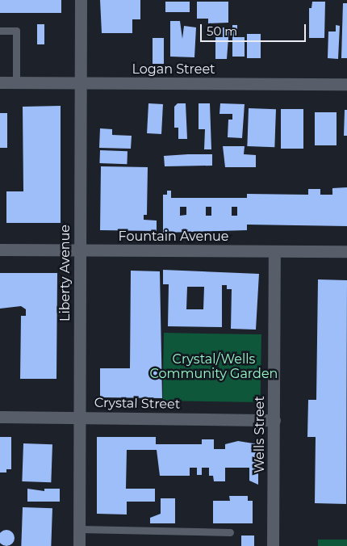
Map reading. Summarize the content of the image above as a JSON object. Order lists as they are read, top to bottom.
{
  "streets": {
    "street": [
      "Logan Street",
      "Fountain Avenue",
      "Liberty Avenue",
      "Crystal Street",
      "Wells Street"
    ]
  },
  "crossings": [
    ["Logan Street", "Liberty Avenue"],
    ["Fountain Avenue", "Liberty Avenue"],
    ["Fountain Avenue", "Wells Street"],
    ["Liberty Avenue", "Crystal Street"],
    ["Crystal Street", "Wells Street"]
  ],
  "parks": ["Crystal/Wells Community Garden"],
  "scale_bar": "50 m"
}
